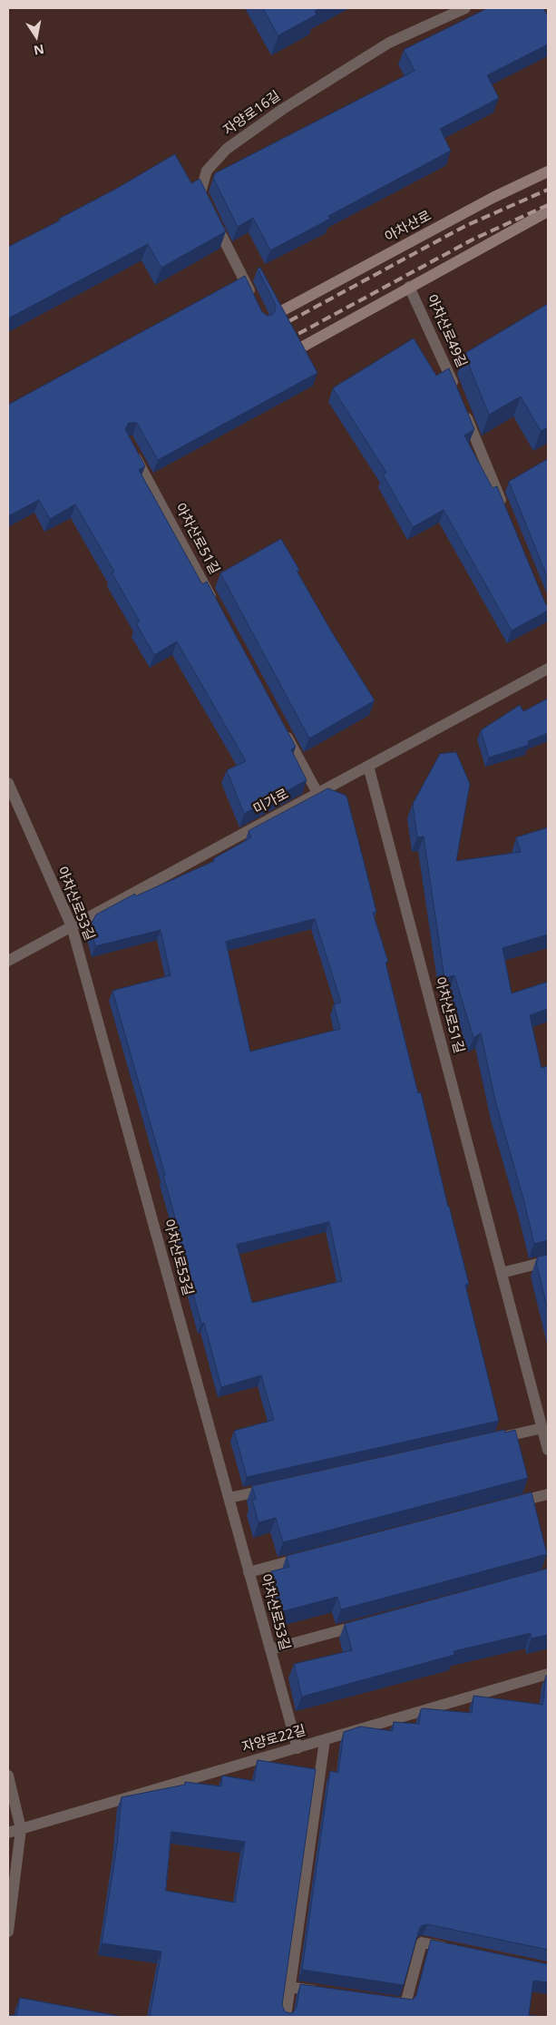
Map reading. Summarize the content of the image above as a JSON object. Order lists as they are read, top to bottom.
{
  "streets": {
    "main road": ["아차산로"],
    "street": [
      "자양로16길",
      "아차산로49길",
      "아차산로51길",
      "미가로",
      "아차산로53길",
      "자양로22길"
    ]
  },
  "crossings": [
    ["아차산로51길", "미가로"],
    ["미가로", "아차산로53길"],
    ["아차산로53길", "자양로22길"]
  ],
  "north": "bottom"
}
